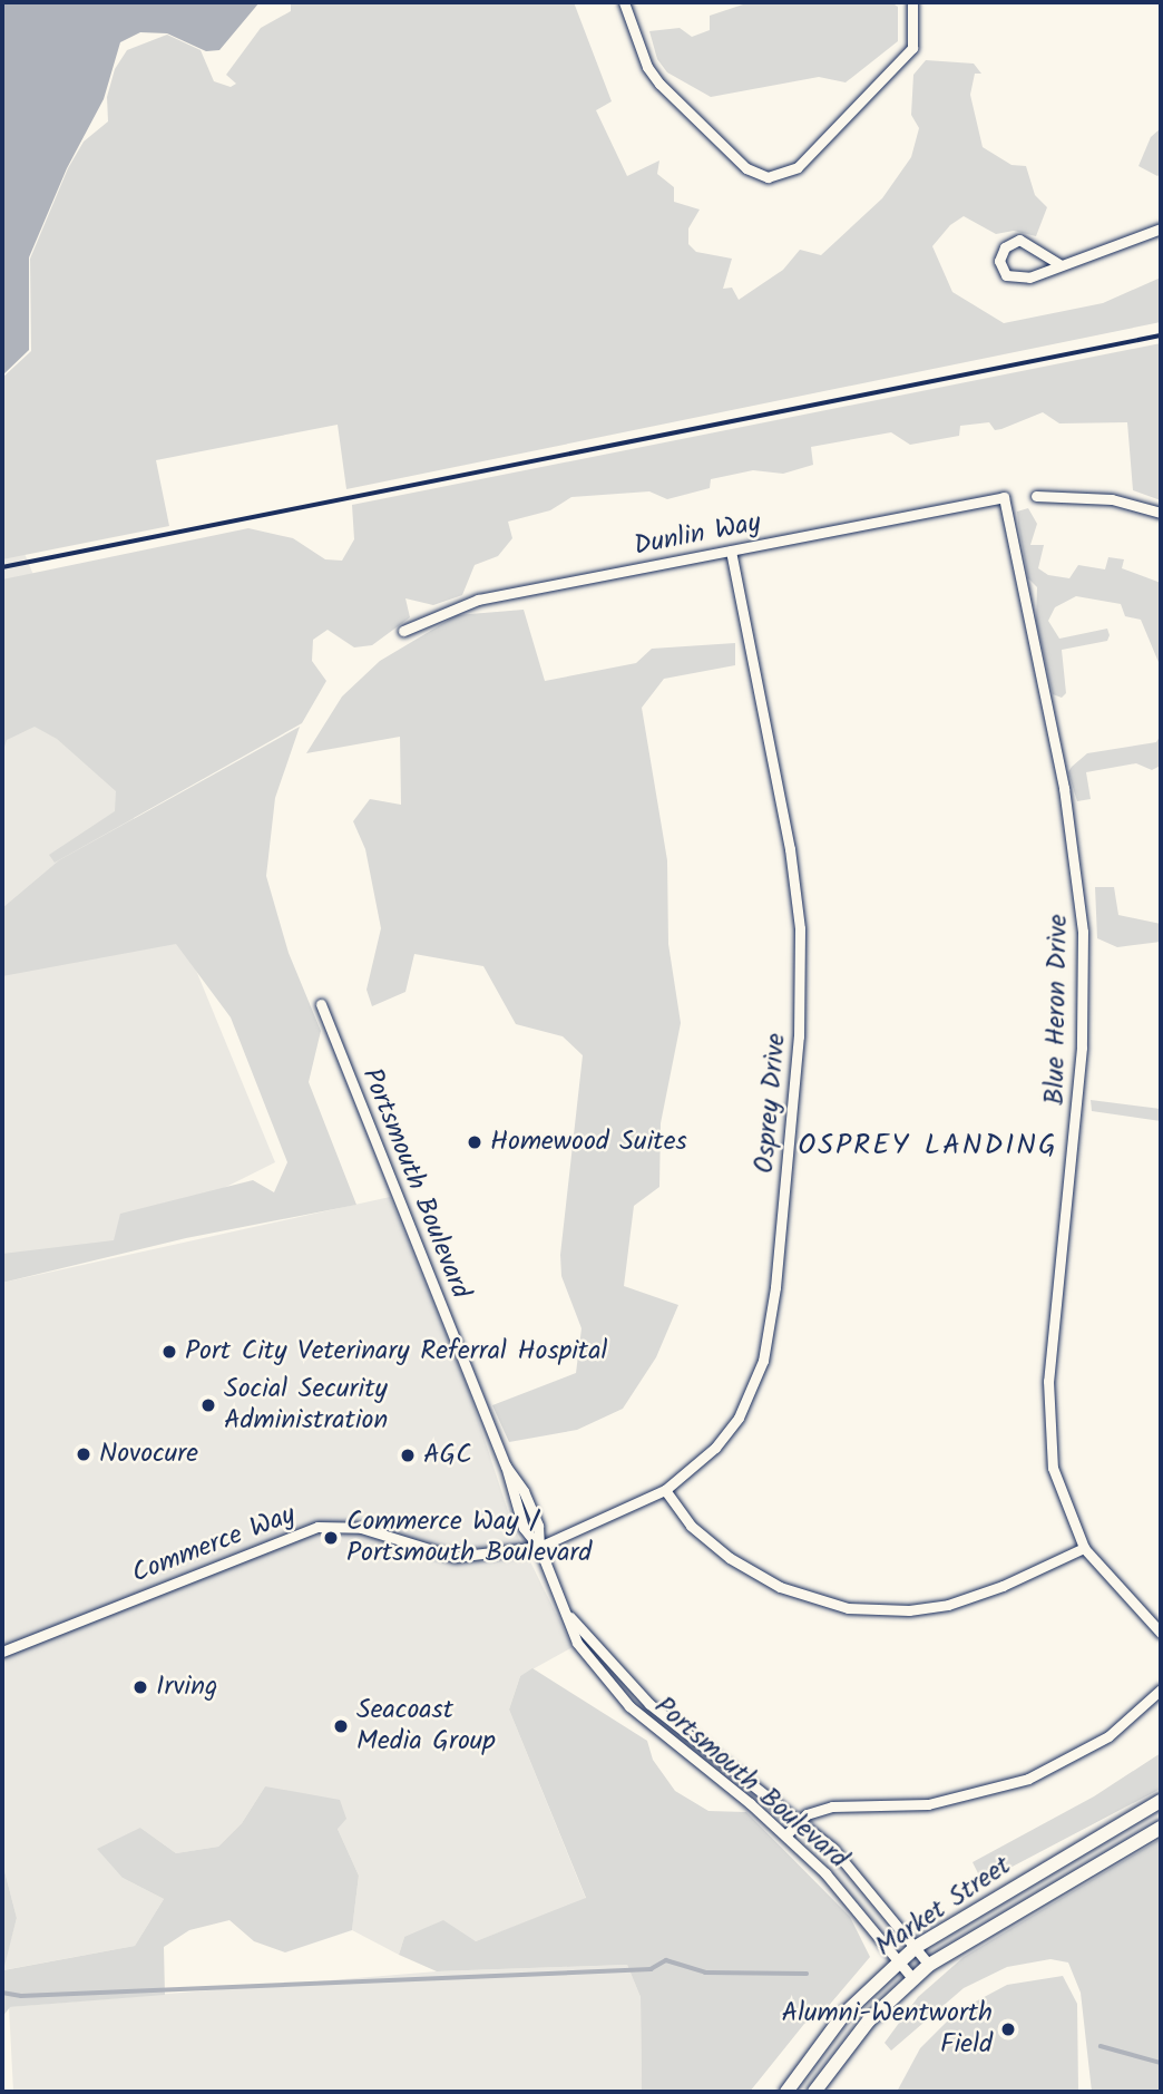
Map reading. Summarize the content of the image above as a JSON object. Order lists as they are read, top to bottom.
{
  "streets": {
    "main road": ["Market Street"],
    "street": [
      "Dunlin Way",
      "Blue Heron Drive",
      "Osprey Drive",
      "Portsmouth Boulevard",
      "Commerce Way"
    ]
  },
  "crossings": [
    ["Dunlin Way", "Blue Heron Drive"],
    ["Dunlin Way", "Osprey Drive"],
    ["Osprey Drive", "Portsmouth Boulevard"],
    ["Osprey Drive", "Commerce Way"],
    ["Portsmouth Boulevard", "Commerce Way"],
    ["Portsmouth Boulevard", "Market Street"]
  ],
  "districts": ["OSPREY LANDING"],
  "places": [
    "Homewood Suites",
    "Port City Veterinary Referral Hospital",
    "Social Security Administration",
    "Novocure",
    "AGC",
    "Commerce Way / Portsmouth Boulevard",
    "Irving",
    "Seacoast Media Group",
    "Alumni-Wentworth Field"
  ]
}
